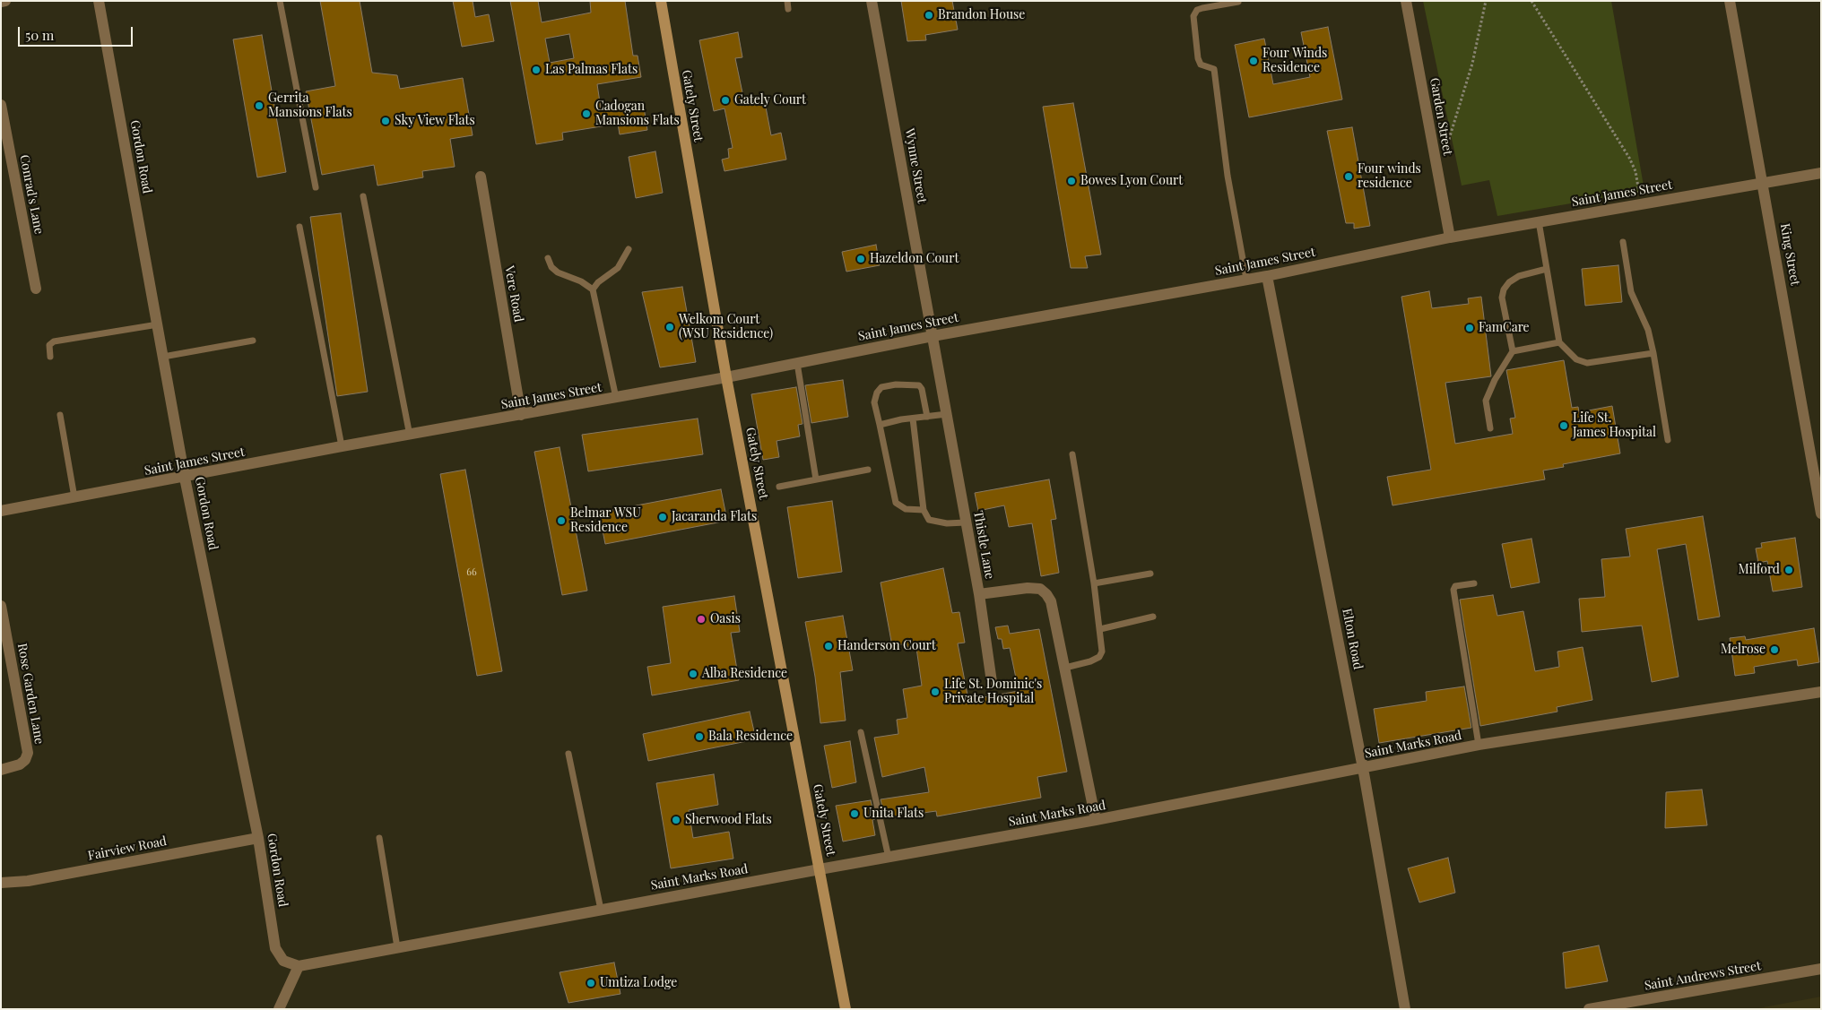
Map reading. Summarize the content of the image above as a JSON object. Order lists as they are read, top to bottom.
{
  "streets": {
    "street": [
      "Gately Street",
      "Garden Street",
      "Gordon Road",
      "Wynne Street",
      "Saint James Street",
      "Conrad's Lane",
      "King Street",
      "Vere Road",
      "Thistle Lane",
      "Elton Road",
      "Rose Garden Lane",
      "Saint Marks Road",
      "Fairview Road",
      "Saint Andrews Street"
    ]
  },
  "crossings": [
    ["Gately Street", "Saint James Street"],
    ["Gately Street", "Saint Marks Road"],
    ["Garden Street", "Saint James Street"],
    ["Gordon Road", "Saint James Street"],
    ["Gordon Road", "Saint Marks Road"],
    ["Gordon Road", "Fairview Road"],
    ["Wynne Street", "Saint James Street"],
    ["Wynne Street", "Thistle Lane"],
    ["Saint James Street", "King Street"],
    ["Saint James Street", "Vere Road"],
    ["Saint James Street", "Thistle Lane"],
    ["Saint James Street", "Elton Road"],
    ["Thistle Lane", "Saint Marks Road"],
    ["Elton Road", "Saint Marks Road"]
  ],
  "places": [
    "Brandon House",
    "Four Winds Residence",
    "Las Palmas Flats",
    "Gately Court",
    "Gerrita Mansions Flats",
    "Cadogan Mansions Flats",
    "Sky View Flats",
    "Four winds residence",
    "Bowes Lyon Court",
    "Hazeldon Court",
    "Welkom Court (WSU Residence)",
    "FamCare",
    "Life St. James Hospital",
    "Jacaranda Flats",
    "Belmar WSU Residence",
    "Milford",
    "Oasis",
    "Handerson Court",
    "Melrose",
    "Alba Residence",
    "Life St. Dominic's Private Hospital",
    "Bala Residence",
    "Unita Flats",
    "Sherwood Flats",
    "Umtiza Lodge"
  ],
  "house_numbers": ["66"],
  "scale_bar": "50 m"
}
